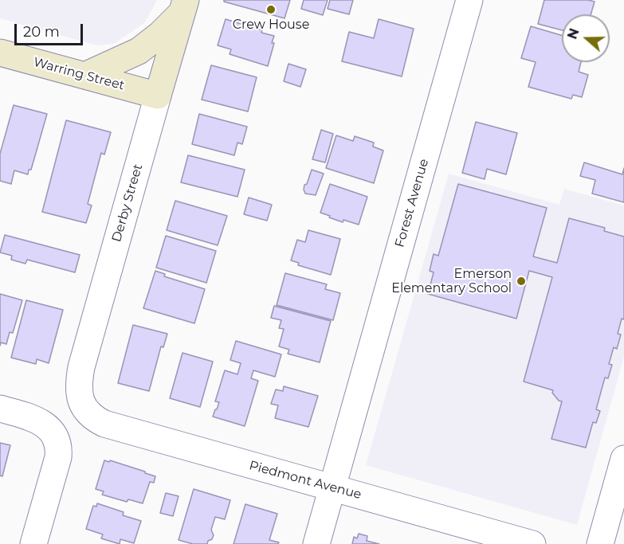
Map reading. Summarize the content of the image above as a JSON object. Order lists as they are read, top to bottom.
{
  "streets": {
    "street": [
      "Warring Street",
      "Derby Street",
      "Forest Avenue",
      "Piedmont Avenue"
    ]
  },
  "crossings": [
    ["Warring Street", "Derby Street"],
    ["Derby Street", "Piedmont Avenue"],
    ["Forest Avenue", "Piedmont Avenue"]
  ],
  "places": ["Crew House", "Emerson Elementary School"],
  "scale_bar": "20 m",
  "north": "left"
}
